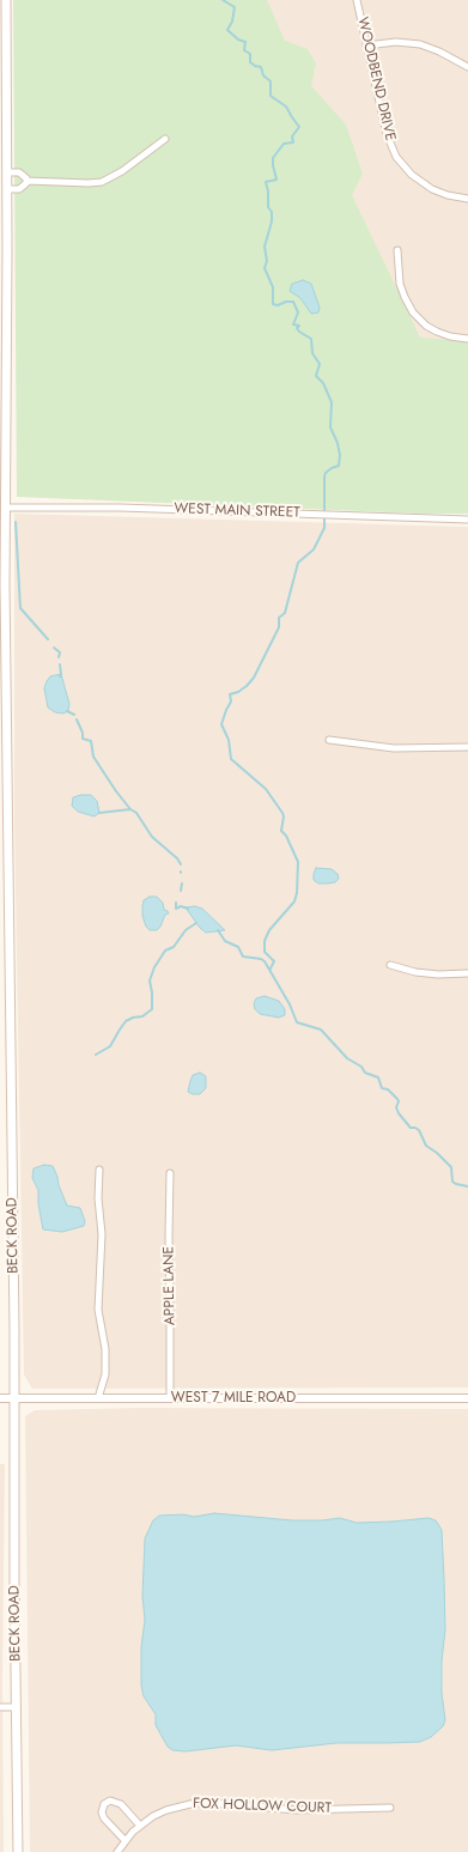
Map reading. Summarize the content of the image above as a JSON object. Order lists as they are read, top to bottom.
{
  "streets": {
    "main road": ["BECK ROAD"],
    "street": [
      "WOODBEND DRIVE",
      "WEST MAIN STREET",
      "APPLE LANE",
      "WEST 7 MILE ROAD",
      "FOX HOLLOW COURT"
    ]
  },
  "crossings": [
    ["WEST MAIN STREET", "BECK ROAD"],
    ["BECK ROAD", "WEST 7 MILE ROAD"],
    ["APPLE LANE", "WEST 7 MILE ROAD"]
  ]
}
